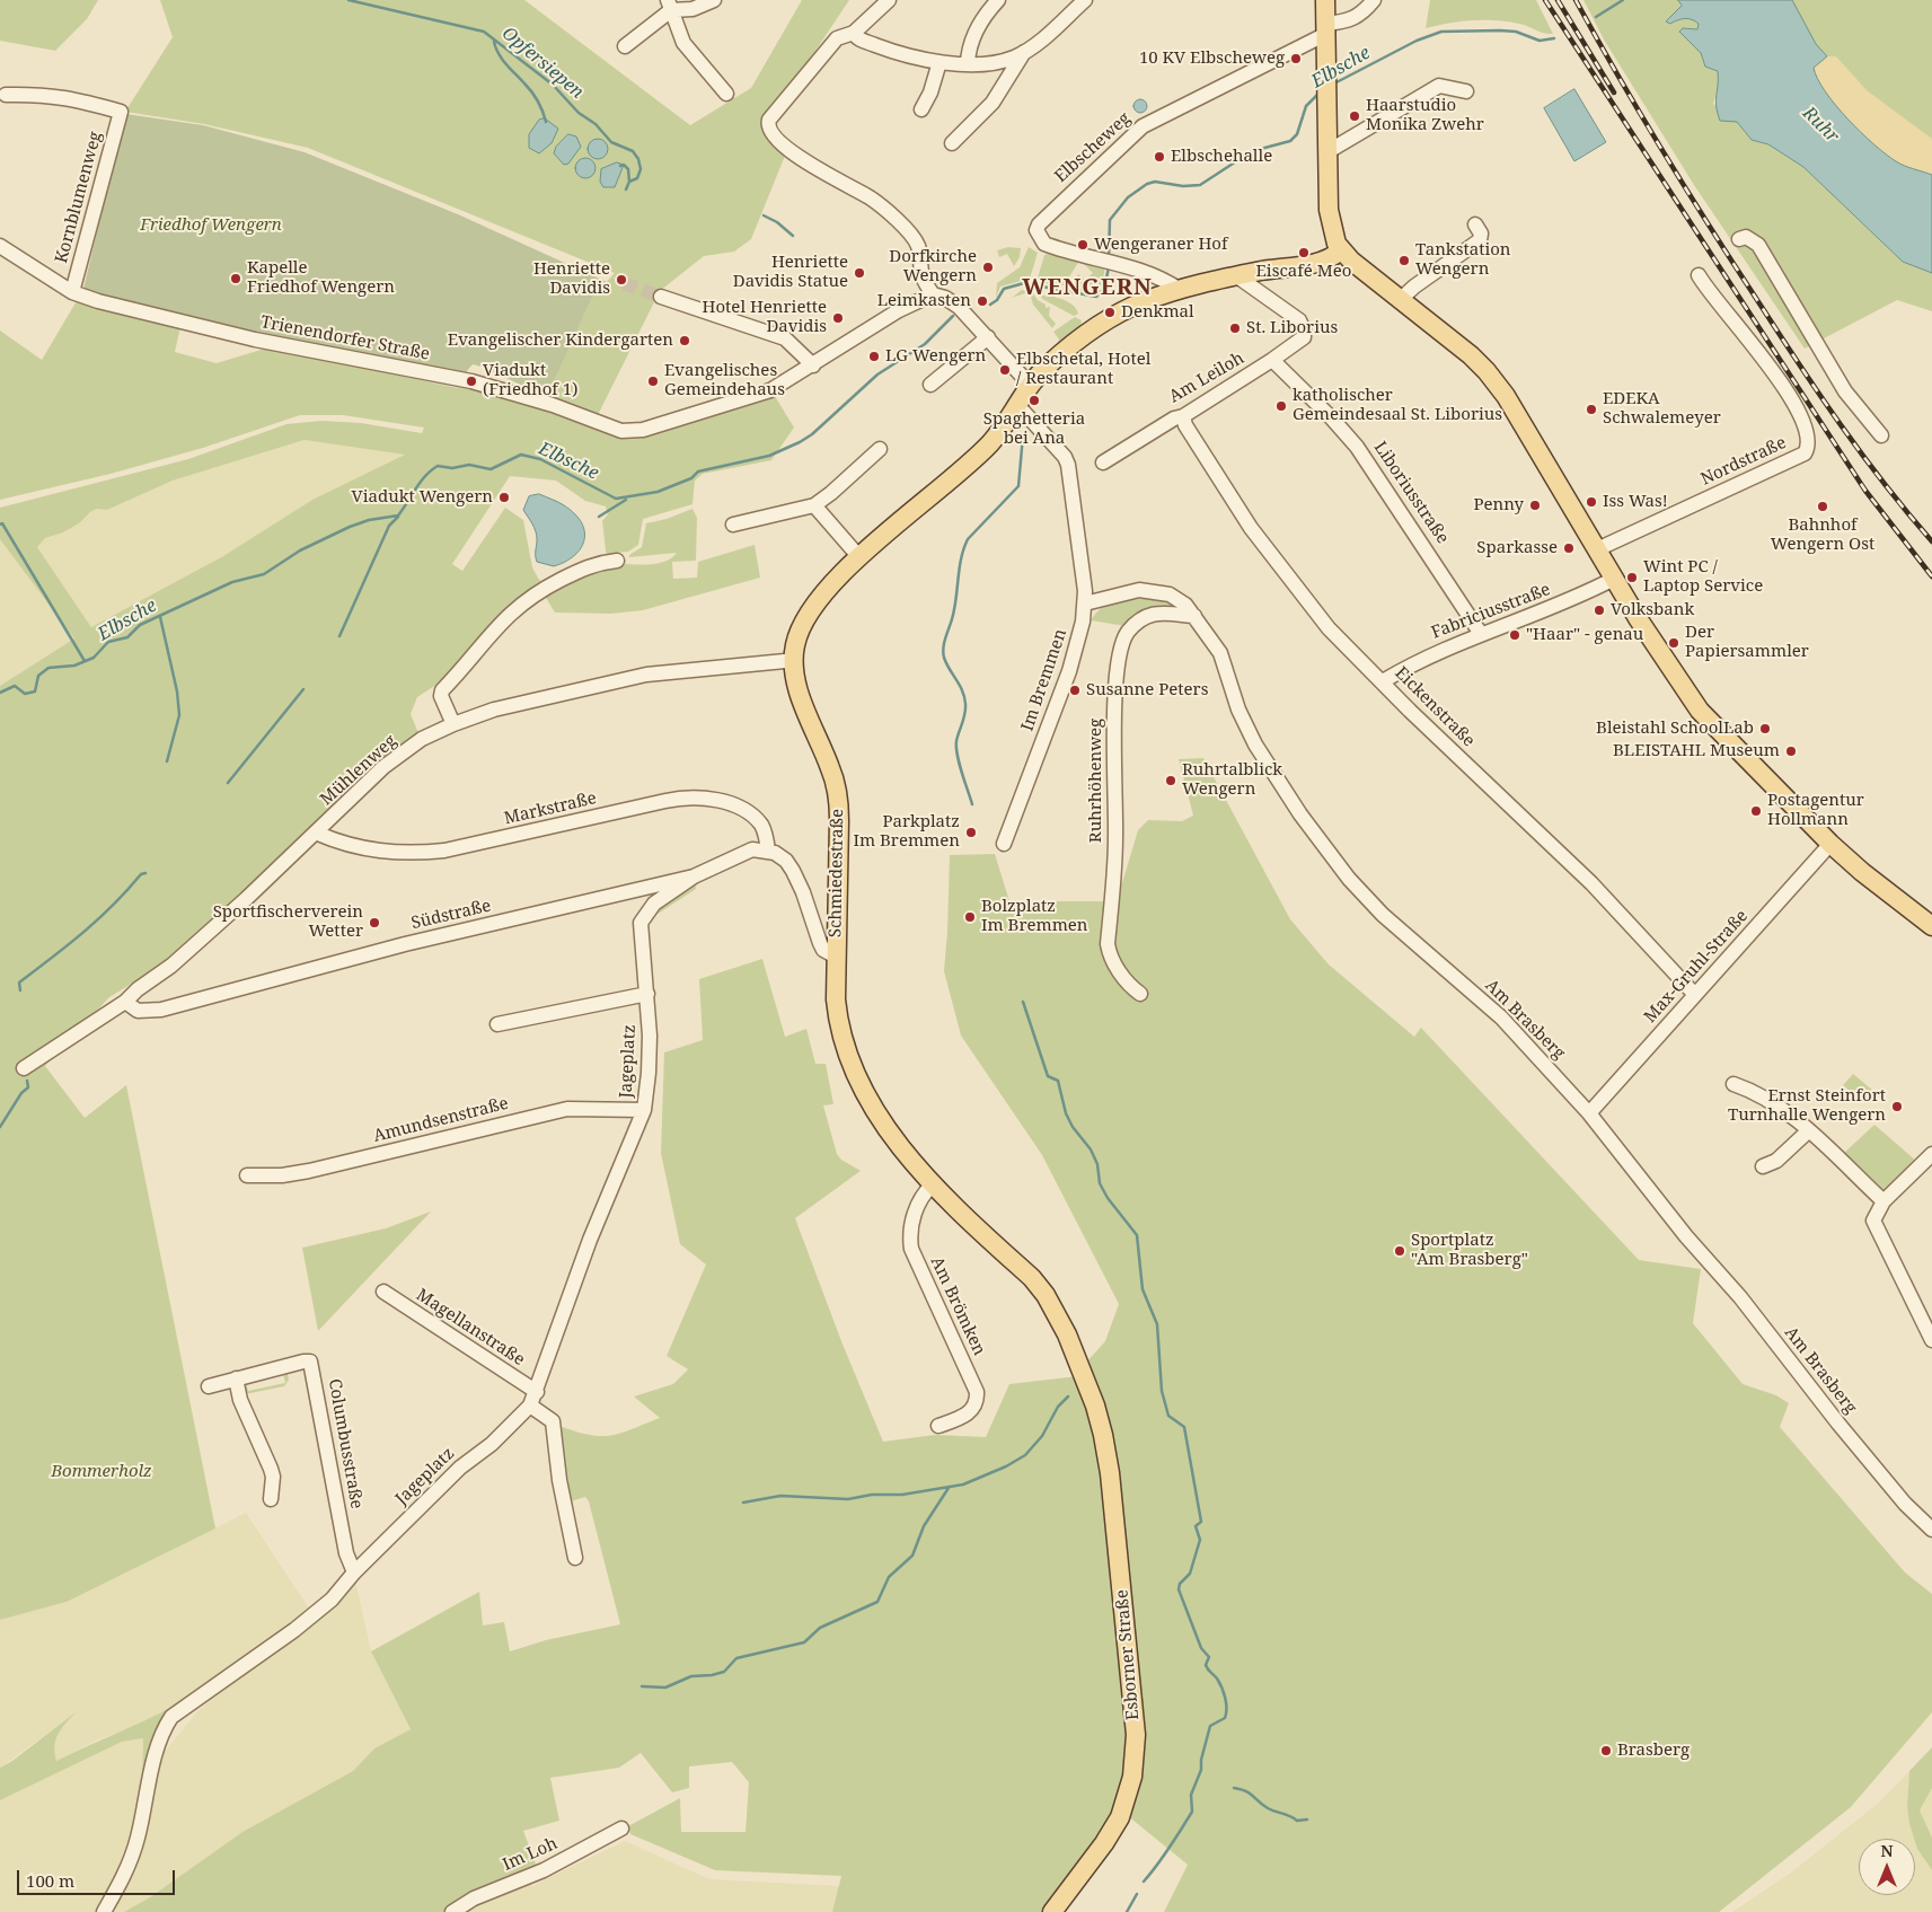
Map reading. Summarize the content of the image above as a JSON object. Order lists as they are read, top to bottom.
{
  "streets": {
    "main road": ["Schmiedestraße", "Esborner Straße"],
    "street": [
      "Elbscheweg",
      "Kornblumenweg",
      "Trienendorfer Straße",
      "Am Leiloh",
      "Nordstraße",
      "Liboriusstraße",
      "Fabriciusstraße",
      "Im Bremmen",
      "Eickenstraße",
      "Mühlenweg",
      "Ruhrhöhenweg",
      "Markstraße",
      "Südstraße",
      "Max-Gruhl-Straße",
      "Am Brasberg",
      "Jageplatz",
      "Amundsenstraße",
      "Am Brömken",
      "Magellanstraße",
      "Columbusstraße",
      "Im Loh"
    ]
  },
  "crossings": [
    ["Elbscheweg", "Schmiedestraße"],
    ["Kornblumenweg", "Trienendorfer Straße"],
    ["Am Leiloh", "Liboriusstraße"],
    ["Am Leiloh", "Eickenstraße"],
    ["Am Leiloh", "Schmiedestraße"],
    ["Liboriusstraße", "Fabriciusstraße"],
    ["Fabriciusstraße", "Eickenstraße"],
    ["Im Bremmen", "Schmiedestraße"],
    ["Im Bremmen", "Am Brasberg"],
    ["Eickenstraße", "Max-Gruhl-Straße"],
    ["Mühlenweg", "Markstraße"],
    ["Mühlenweg", "Schmiedestraße"],
    ["Mühlenweg", "Südstraße"],
    ["Ruhrhöhenweg", "Am Brasberg"],
    ["Markstraße", "Südstraße"],
    ["Schmiedestraße", "Am Brömken"],
    ["Schmiedestraße", "Esborner Straße"],
    ["Südstraße", "Jageplatz"],
    ["Max-Gruhl-Straße", "Am Brasberg"],
    ["Jageplatz", "Amundsenstraße"],
    ["Jageplatz", "Magellanstraße"],
    ["Jageplatz", "Columbusstraße"]
  ],
  "districts": ["WENGERN"],
  "water": ["Opfersiepen", "Elbsche", "Ruhr"],
  "parks": ["Friedhof Wengern", "Bommerholz"],
  "places": [
    "10 KV Elbscheweg",
    "Haarstudio Monika Zwehr",
    "Elbschehalle",
    "Wengeraner Hof",
    "Eiscafé Meo",
    "Tankstation Wengern",
    "Dorfkirche Wengern",
    "Henriette Davidis Statue",
    "Kapelle Friedhof Wengern",
    "Henriette Davidis",
    "Leimkasten",
    "Denkmal",
    "Hotel Henriette Davidis",
    "St. Liborius",
    "Evangelischer Kindergarten",
    "LG Wengern",
    "Elbschetal, Hotel / Restaurant",
    "Viadukt (Friedhof 1)",
    "Evangelisches Gemeindehaus",
    "Spaghetteria bei Ana",
    "katholischer Gemeindesaal St. Liborius",
    "EDEKA Schwalemeyer",
    "Viadukt Wengern",
    "Iss Was!",
    "Penny",
    "Bahnhof Wengern Ost",
    "Sparkasse",
    "Wint PC / Laptop Service",
    "Volksbank",
    "\"Haar\" - genau",
    "Der Papiersammler",
    "Susanne Peters",
    "Bleistahl SchoolLab",
    "BLEISTAHL Museum",
    "Ruhrtalblick Wengern",
    "Postagentur Hollmann",
    "Parkplatz Im Bremmen",
    "Bolzplatz Im Bremmen",
    "Sportfischerverein Wetter",
    "Ernst Steinfort Turnhalle Wengern",
    "Sportplatz \"Am Brasberg\"",
    "Brasberg"
  ],
  "scale_bar": "100 m",
  "north": "top"
}
